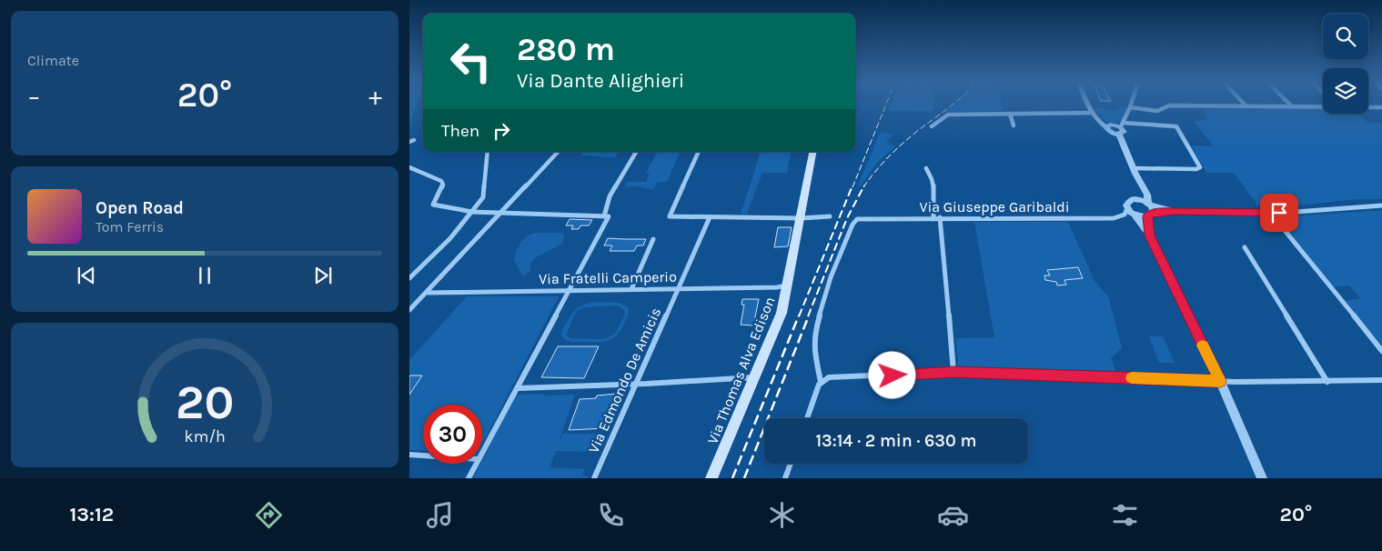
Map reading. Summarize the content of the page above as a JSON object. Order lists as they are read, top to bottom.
{
  "streets": {
    "main road": ["Via Thomas Alva Edison"],
    "street": ["Via Giuseppe Garibaldi", "Via Fratelli Camperio", "Via Edmondo De Amicis"]
  },
  "crossings": [
    ["Via Fratelli Camperio", "Via Thomas Alva Edison"],
    ["Via Fratelli Camperio", "Via Edmondo De Amicis"]
  ],
  "page": {
    "tile": "Climate",
    "turn": ["280 m", "Via Dante Alighieri"],
    "heat": ["−", "20°", "+"],
    "then": "Then",
    "song": ["Open Road", "Tom Ferris"],
    "limit": "30",
    "trip": "13:14 · 2 min · 630 m",
    "tabs": ["13:12", "20°"],
    "gauge": ["20", "km/h"]
  }
}
